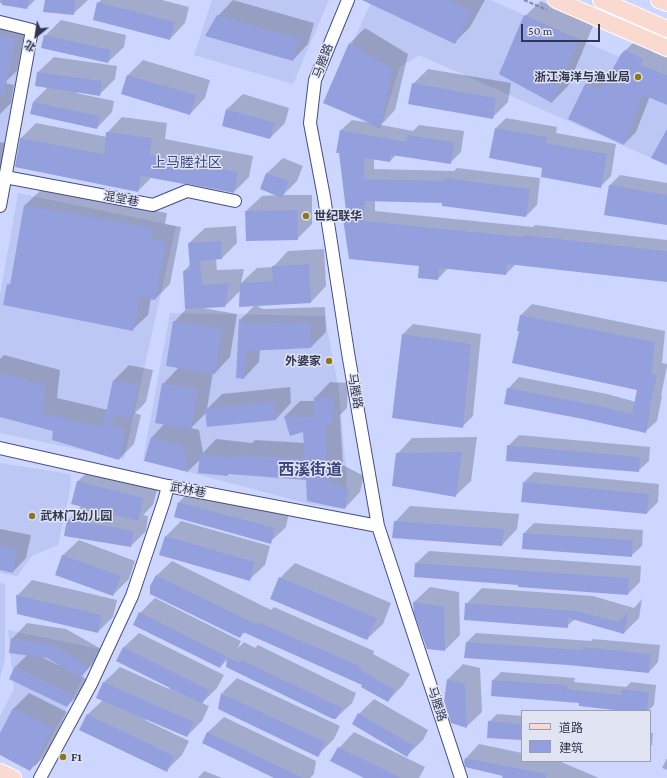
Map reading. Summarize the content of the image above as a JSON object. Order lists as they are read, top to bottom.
{
  "streets": {
    "street": ["马塍路", "混堂巷", "武林巷"]
  },
  "crossings": [
    ["马塍路", "武林巷"]
  ],
  "districts": ["上马塍社区", "西溪街道"],
  "places": [
    "浙江海洋与渔业局",
    "世纪联华",
    "外婆家",
    "武林门幼儿园",
    "F1"
  ],
  "legend": ["道路", "建筑"],
  "scale_bar": "50 m",
  "north": "bottom left"
}
